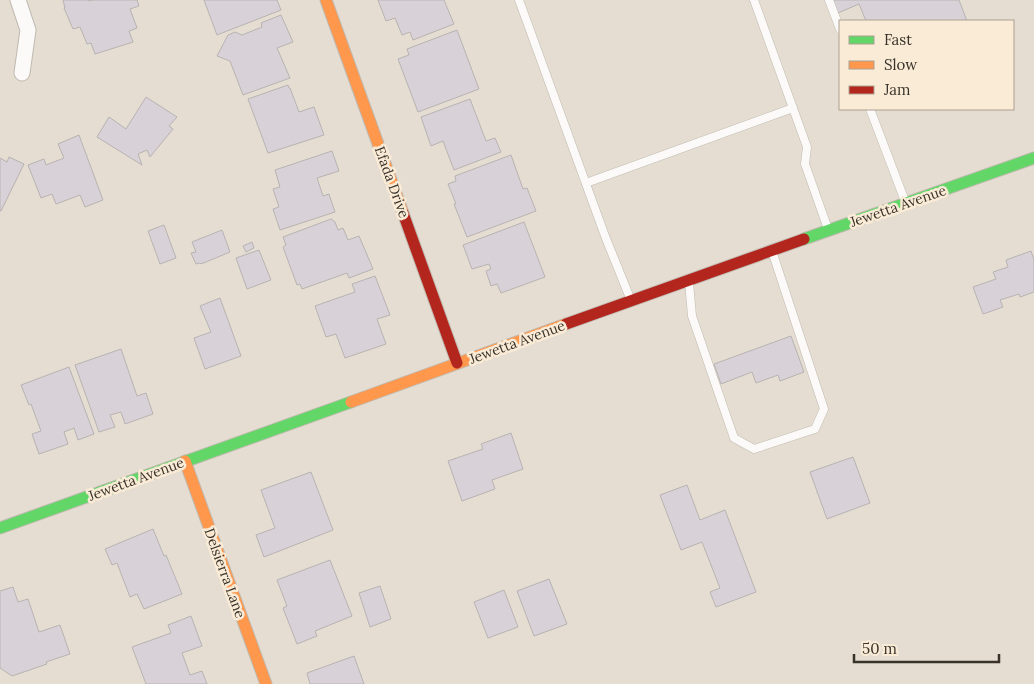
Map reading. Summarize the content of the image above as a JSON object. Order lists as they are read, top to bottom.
{
  "streets": {
    "street": ["Efada Drive", "Jewetta Avenue", "Delsierra Lane"]
  },
  "crossings": [
    ["Efada Drive", "Jewetta Avenue"],
    ["Jewetta Avenue", "Delsierra Lane"]
  ],
  "legend": ["Fast", "Slow", "Jam"],
  "scale_bar": "50 m"
}
